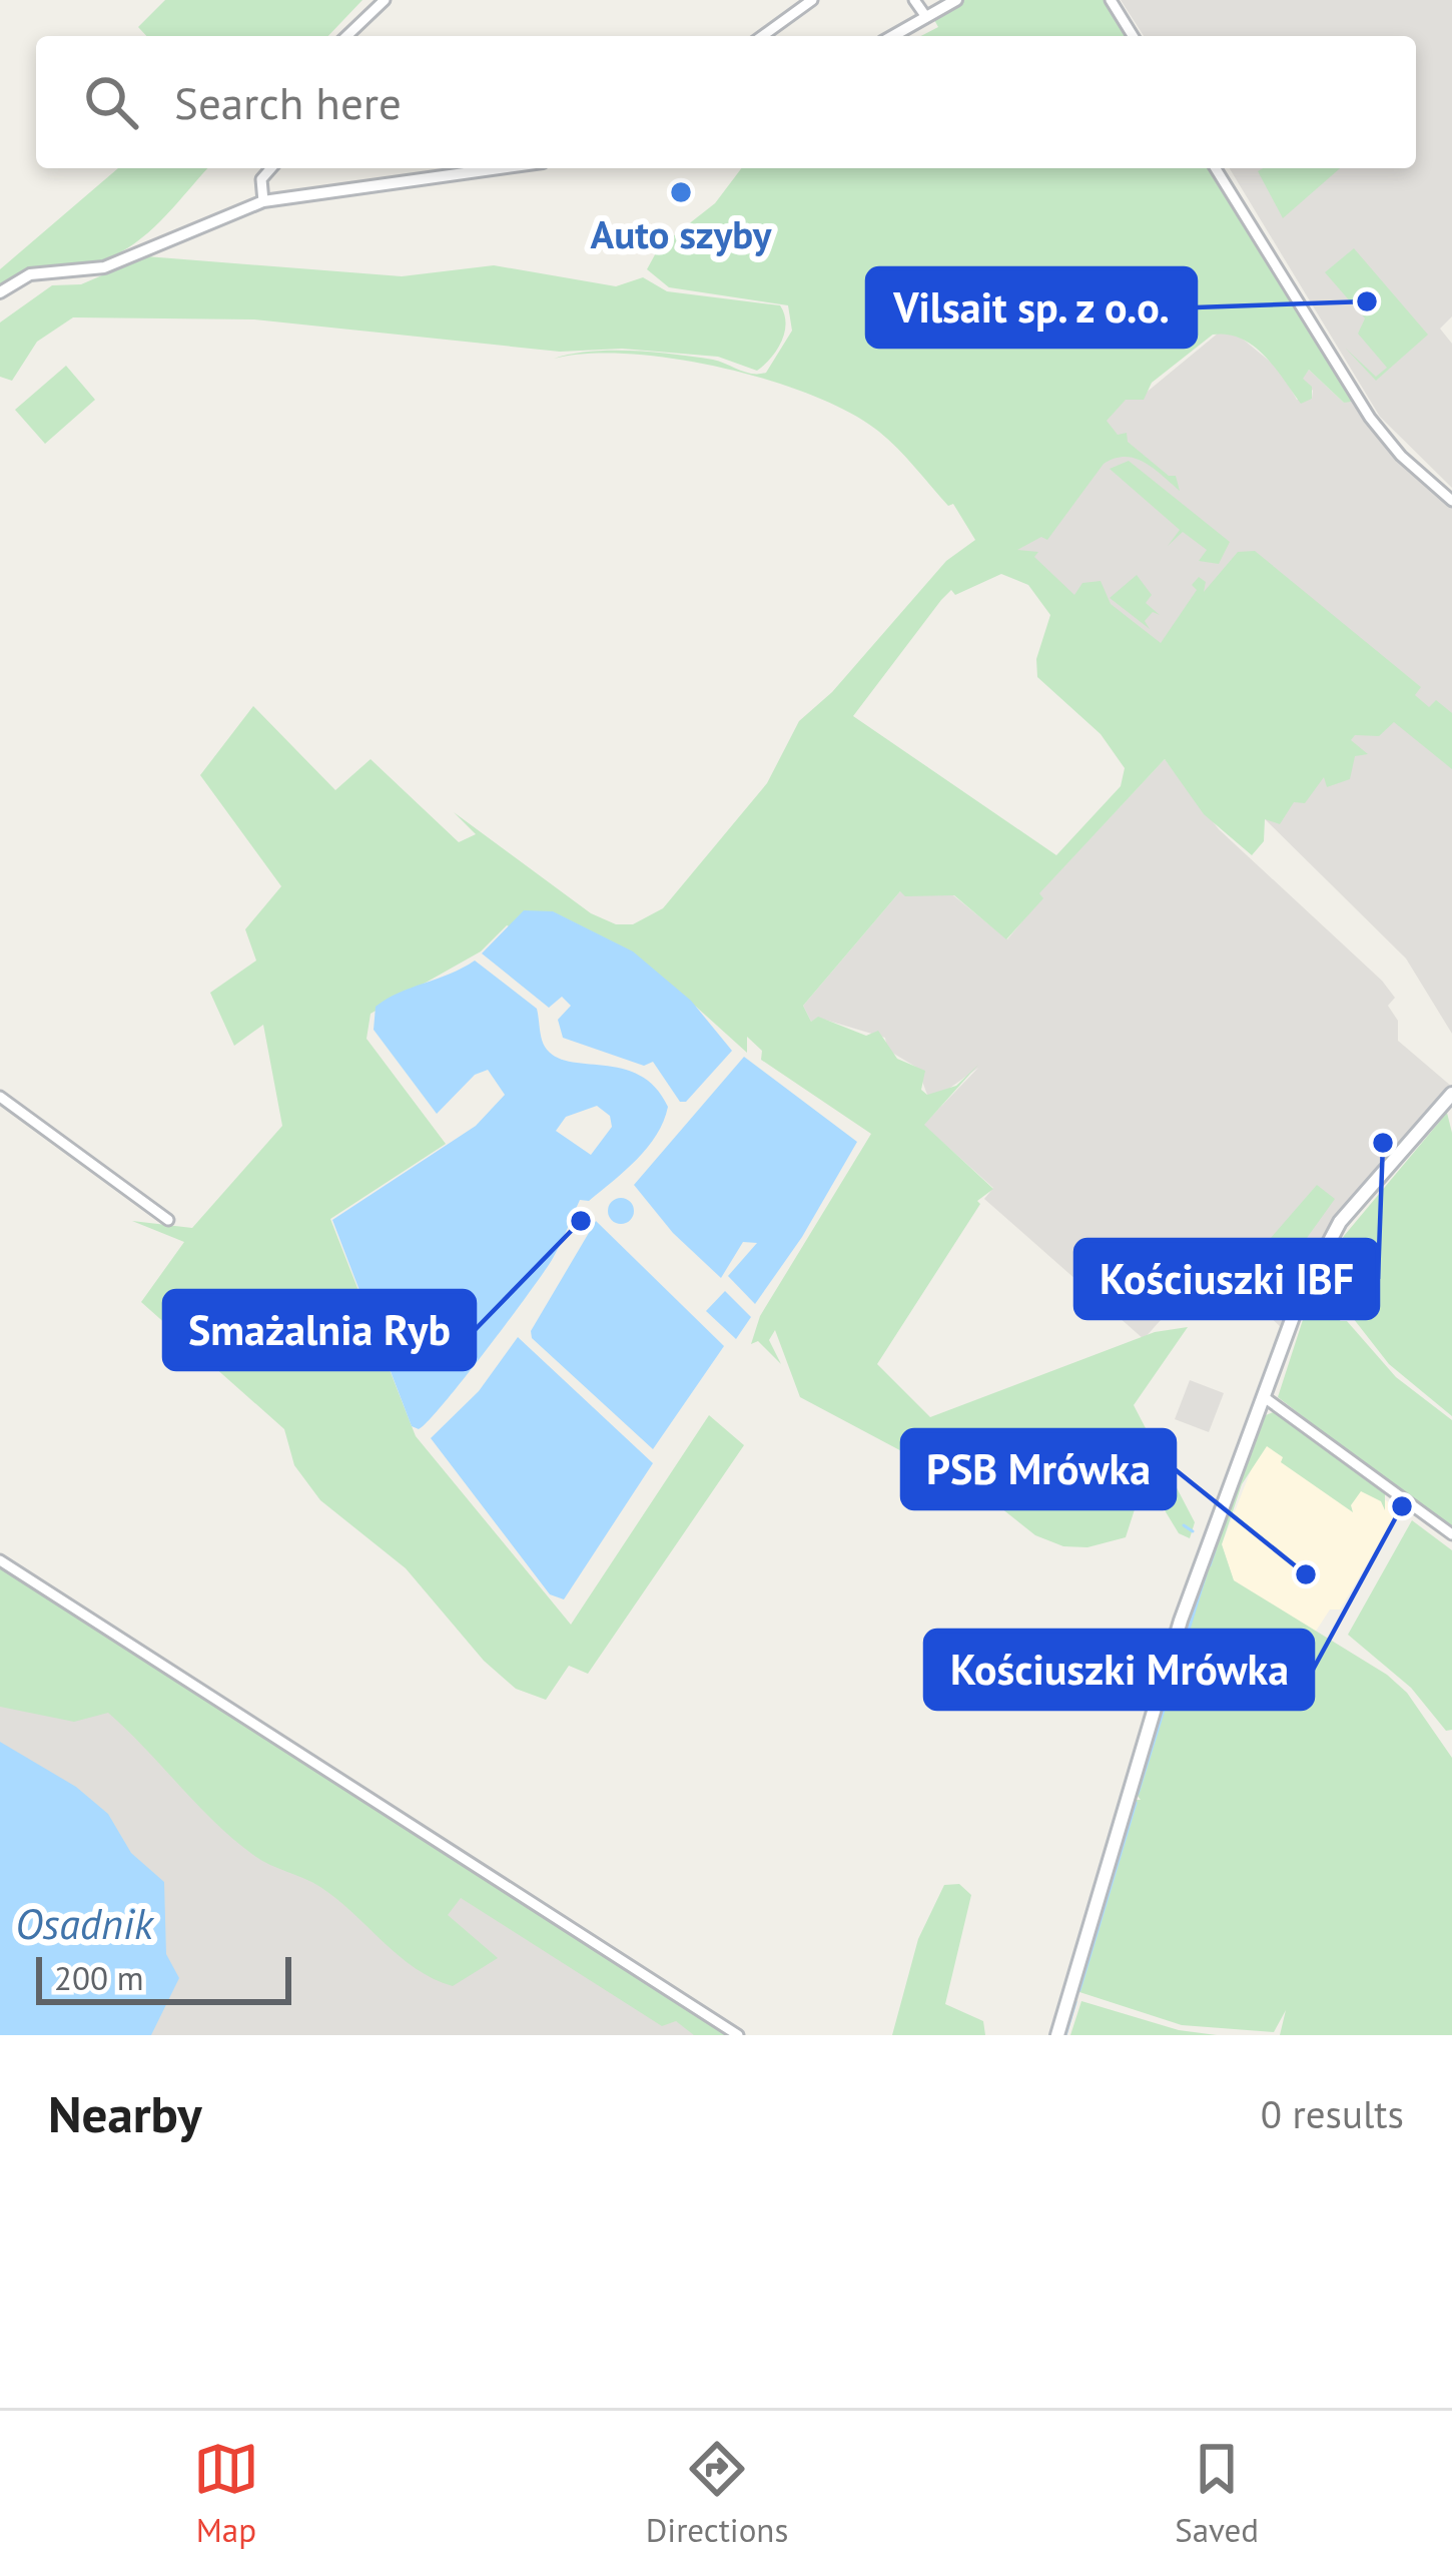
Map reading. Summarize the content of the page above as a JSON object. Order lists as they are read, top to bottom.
{
  "water": ["Osadnik"],
  "places": [
    "Auto szyby",
    "Vilsait sp. z o.o.",
    "Kościuszki IBF",
    "Smażalnia Ryb",
    "Kościuszki Mrówka",
    "PSB Mrówka"
  ],
  "scale_bar": "200 m",
  "page": {
    "search": "Search here",
    "scale": "200 m",
    "heading": ["Nearby", "0 results"],
    "nav": ["Map", "Directions", "Saved"]
  }
}
